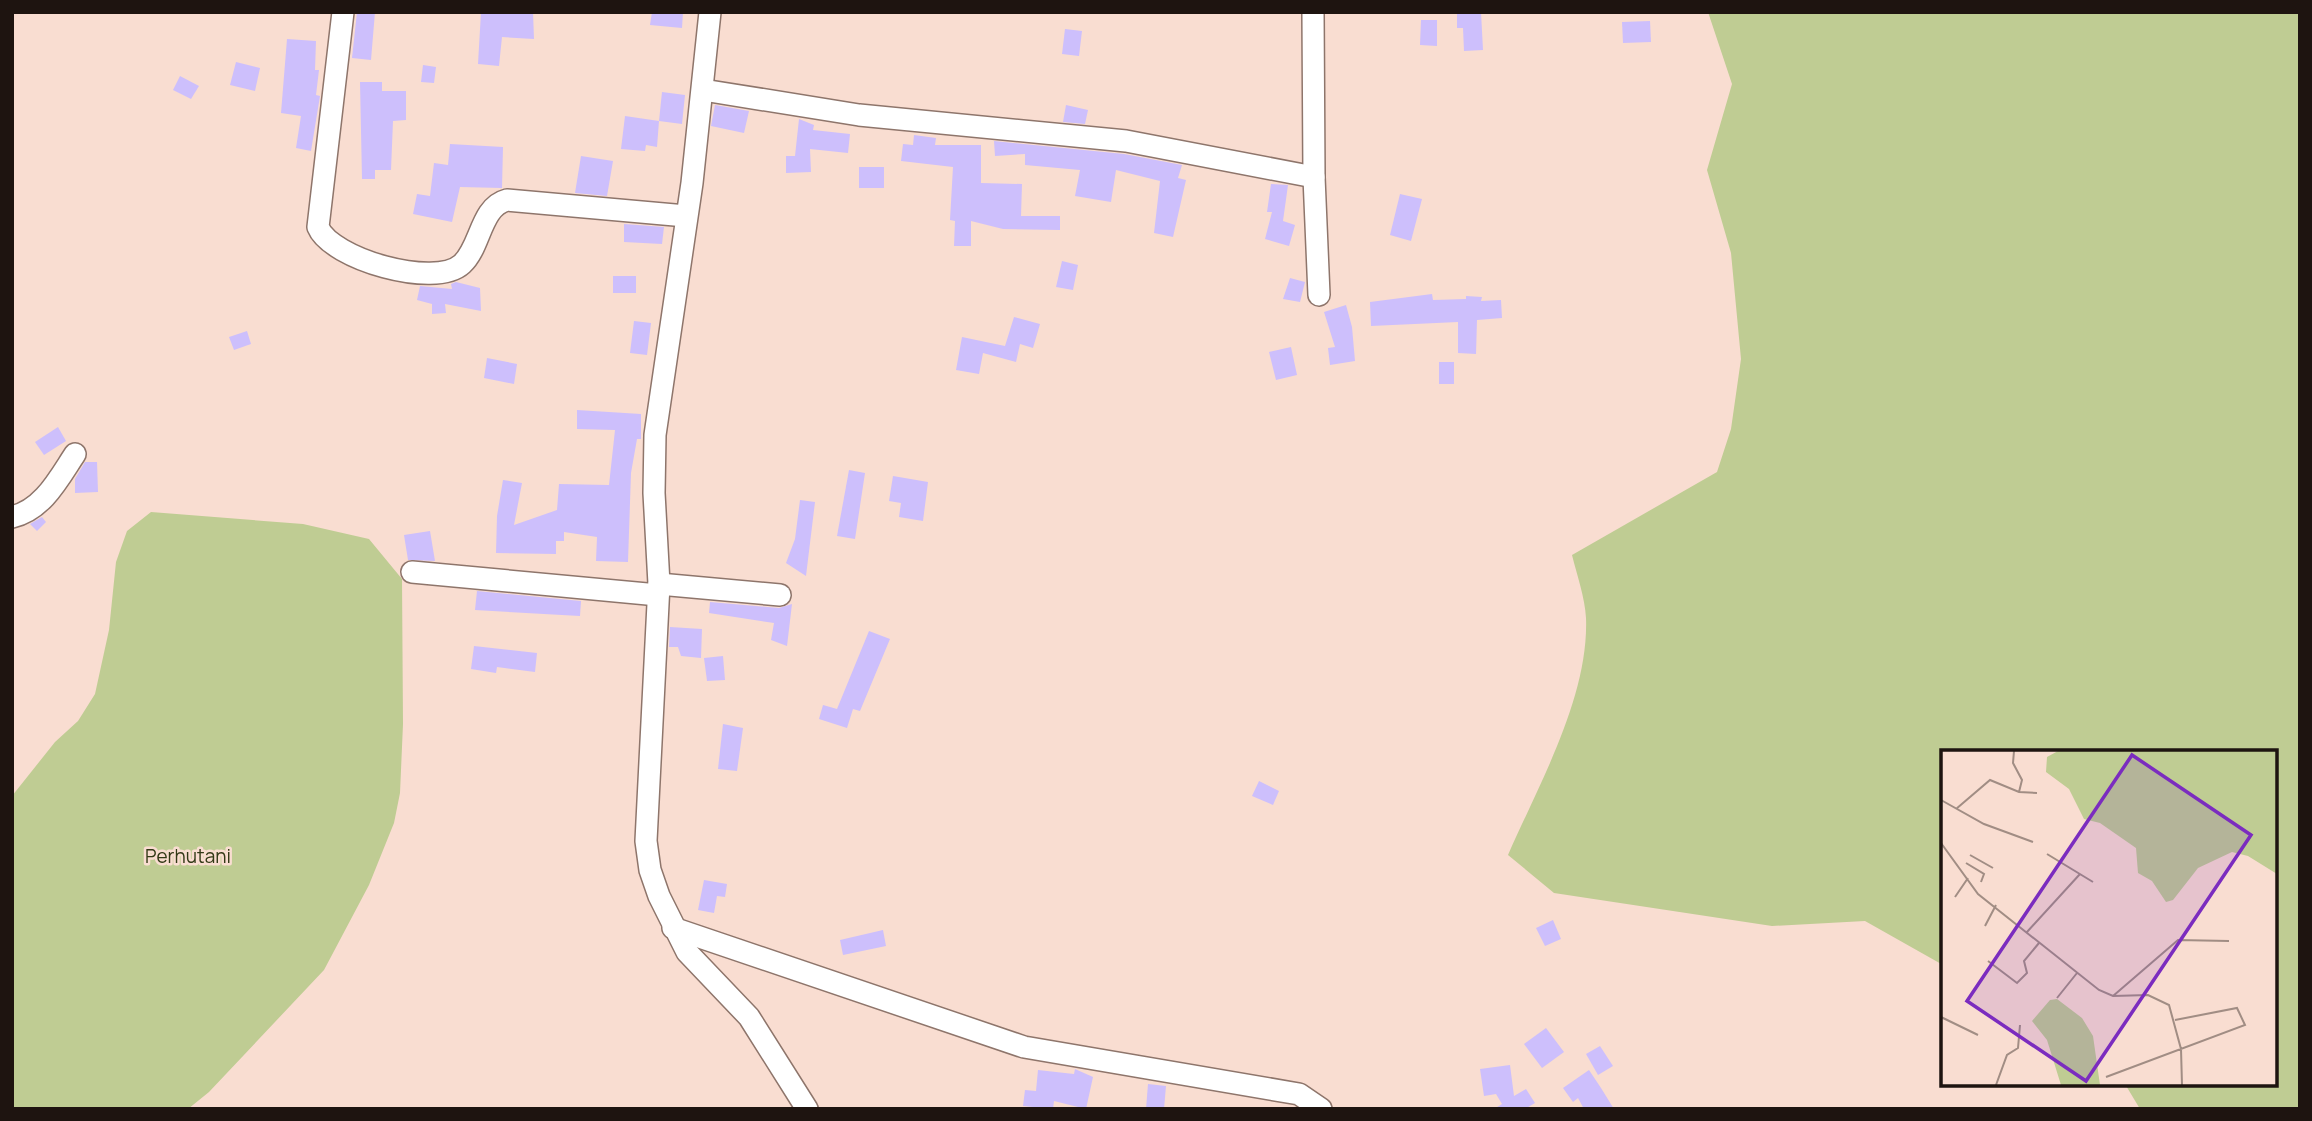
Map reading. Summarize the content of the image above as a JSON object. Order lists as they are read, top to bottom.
{
  "parks": ["Perhutani"]
}
